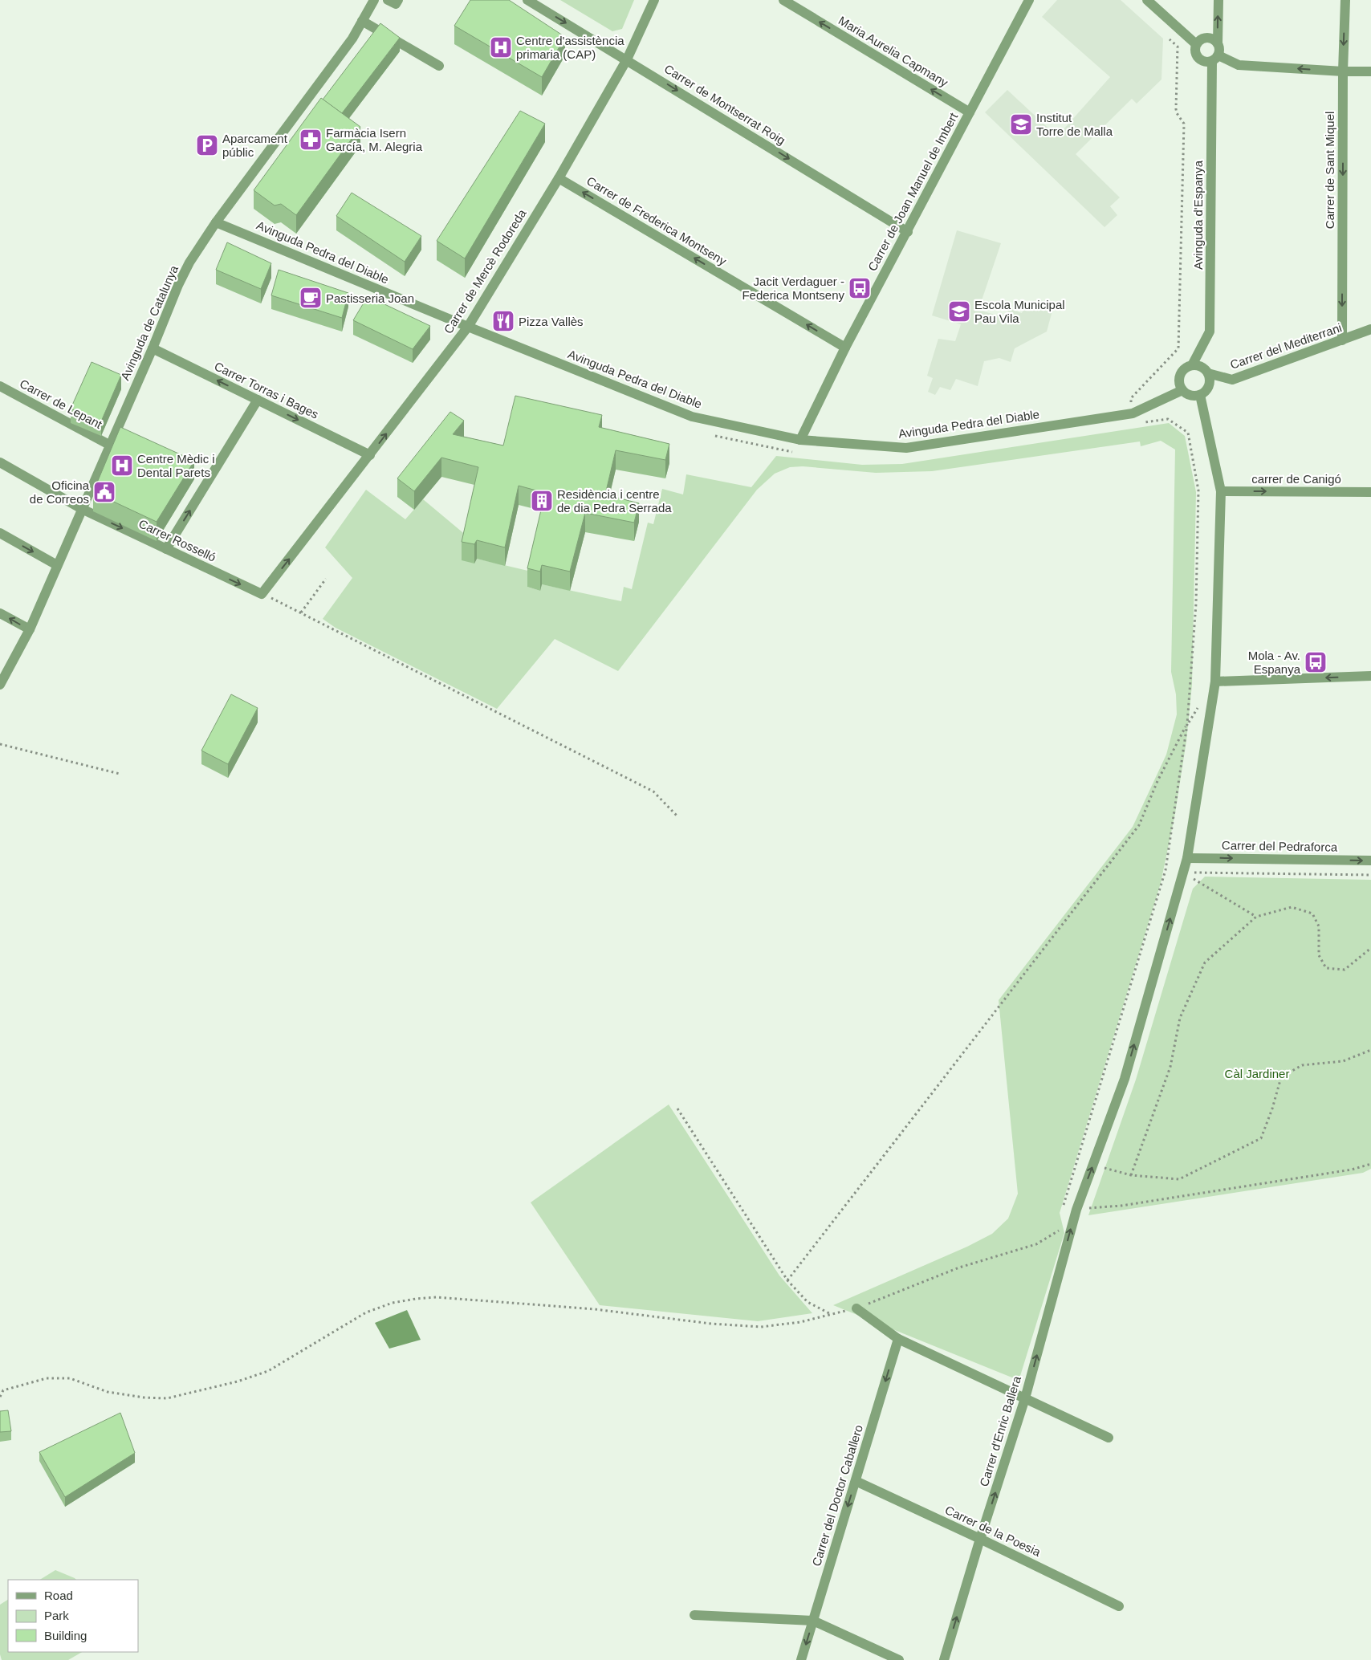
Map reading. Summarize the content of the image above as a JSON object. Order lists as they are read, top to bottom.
{
  "streets": {
    "street": [
      "Maria Aurelia Capmany",
      "Carrer de Montserrat Roig",
      "Carrer de Sant Miquel",
      "Carrer de Joan Manuel de Imbert",
      "Avinguda d'Espanya",
      "Carrer de Frederica Montseny",
      "Avinguda Pedra del Diable",
      "Carrer de Mercè Rodoreda",
      "Avinguda de Catalunya",
      "Carrer del Mediterrani",
      "Carrer Torras i Bages",
      "Carrer de Lepant",
      "carrer de Canigó",
      "Carrer Rosselló",
      "Carrer del Pedraforca",
      "Carrer d'Enric Ballera",
      "Carrer del Doctor Caballero",
      "Carrer de la Poesia"
    ]
  },
  "crossings": [
    ["Maria Aurelia Capmany", "Carrer de Joan Manuel de Imbert"],
    ["Carrer de Montserrat Roig", "Carrer de Joan Manuel de Imbert"],
    ["Carrer de Montserrat Roig", "Carrer de Mercè Rodoreda"],
    ["Carrer de Sant Miquel", "Carrer del Mediterrani"],
    ["Carrer de Joan Manuel de Imbert", "Carrer de Frederica Montseny"],
    ["Carrer de Joan Manuel de Imbert", "Avinguda Pedra del Diable"],
    ["Avinguda d'Espanya", "Avinguda Pedra del Diable"],
    ["Avinguda d'Espanya", "Carrer del Mediterrani"],
    ["Avinguda d'Espanya", "Carrer d'Enric Ballera"],
    ["Carrer de Frederica Montseny", "Carrer de Mercè Rodoreda"],
    ["Avinguda Pedra del Diable", "Carrer de Mercè Rodoreda"],
    ["Avinguda Pedra del Diable", "Avinguda de Catalunya"],
    ["Avinguda Pedra del Diable", "Carrer del Mediterrani"],
    ["Avinguda Pedra del Diable", "Carrer d'Enric Ballera"],
    ["Carrer de Mercè Rodoreda", "Carrer Torras i Bages"],
    ["Carrer de Mercè Rodoreda", "Carrer Rosselló"],
    ["Avinguda de Catalunya", "Carrer Torras i Bages"],
    ["Avinguda de Catalunya", "Carrer de Lepant"],
    ["Avinguda de Catalunya", "Carrer Rosselló"],
    ["Carrer del Mediterrani", "Carrer d'Enric Ballera"],
    ["carrer de Canigó", "Carrer d'Enric Ballera"],
    ["Carrer del Pedraforca", "Carrer d'Enric Ballera"],
    ["Carrer d'Enric Ballera", "Carrer de la Poesia"],
    ["Carrer del Doctor Caballero", "Carrer de la Poesia"]
  ],
  "one_way": [
    "Maria Aurelia Capmany",
    "Carrer de Montserrat Roig",
    "Carrer de Sant Miquel",
    "Carrer de Frederica Montseny",
    "Carrer de Mercè Rodoreda",
    "carrer de Canigó",
    "Carrer Rosselló",
    "Carrer del Pedraforca",
    "Carrer d'Enric Ballera",
    "Carrer del Doctor Caballero"
  ],
  "parks": ["Càl Jardiner"],
  "places": {
    "hospital": ["Centre d'assistència primaria (CAP)", "Centre Mèdic i Dental Parets"],
    "school or university": ["Institut Torre de Malla", "Escola Municipal Pau Vila"],
    "pharmacy": ["Farmàcia Isern García, M. Alegria"],
    "parking": ["Aparcament públic"],
    "bus stop": ["Jacit Verdaguer - Federica Montseny", "Mola - Av. Espanya"],
    "cafe": ["Pastisseria Joan"],
    "restaurant": ["Pizza Vallès"],
    "public building": ["Oficina de Correos"],
    "building": ["Residència i centre de dia Pedra Serrada"]
  },
  "legend": ["Road", "Park", "Building"]
}
